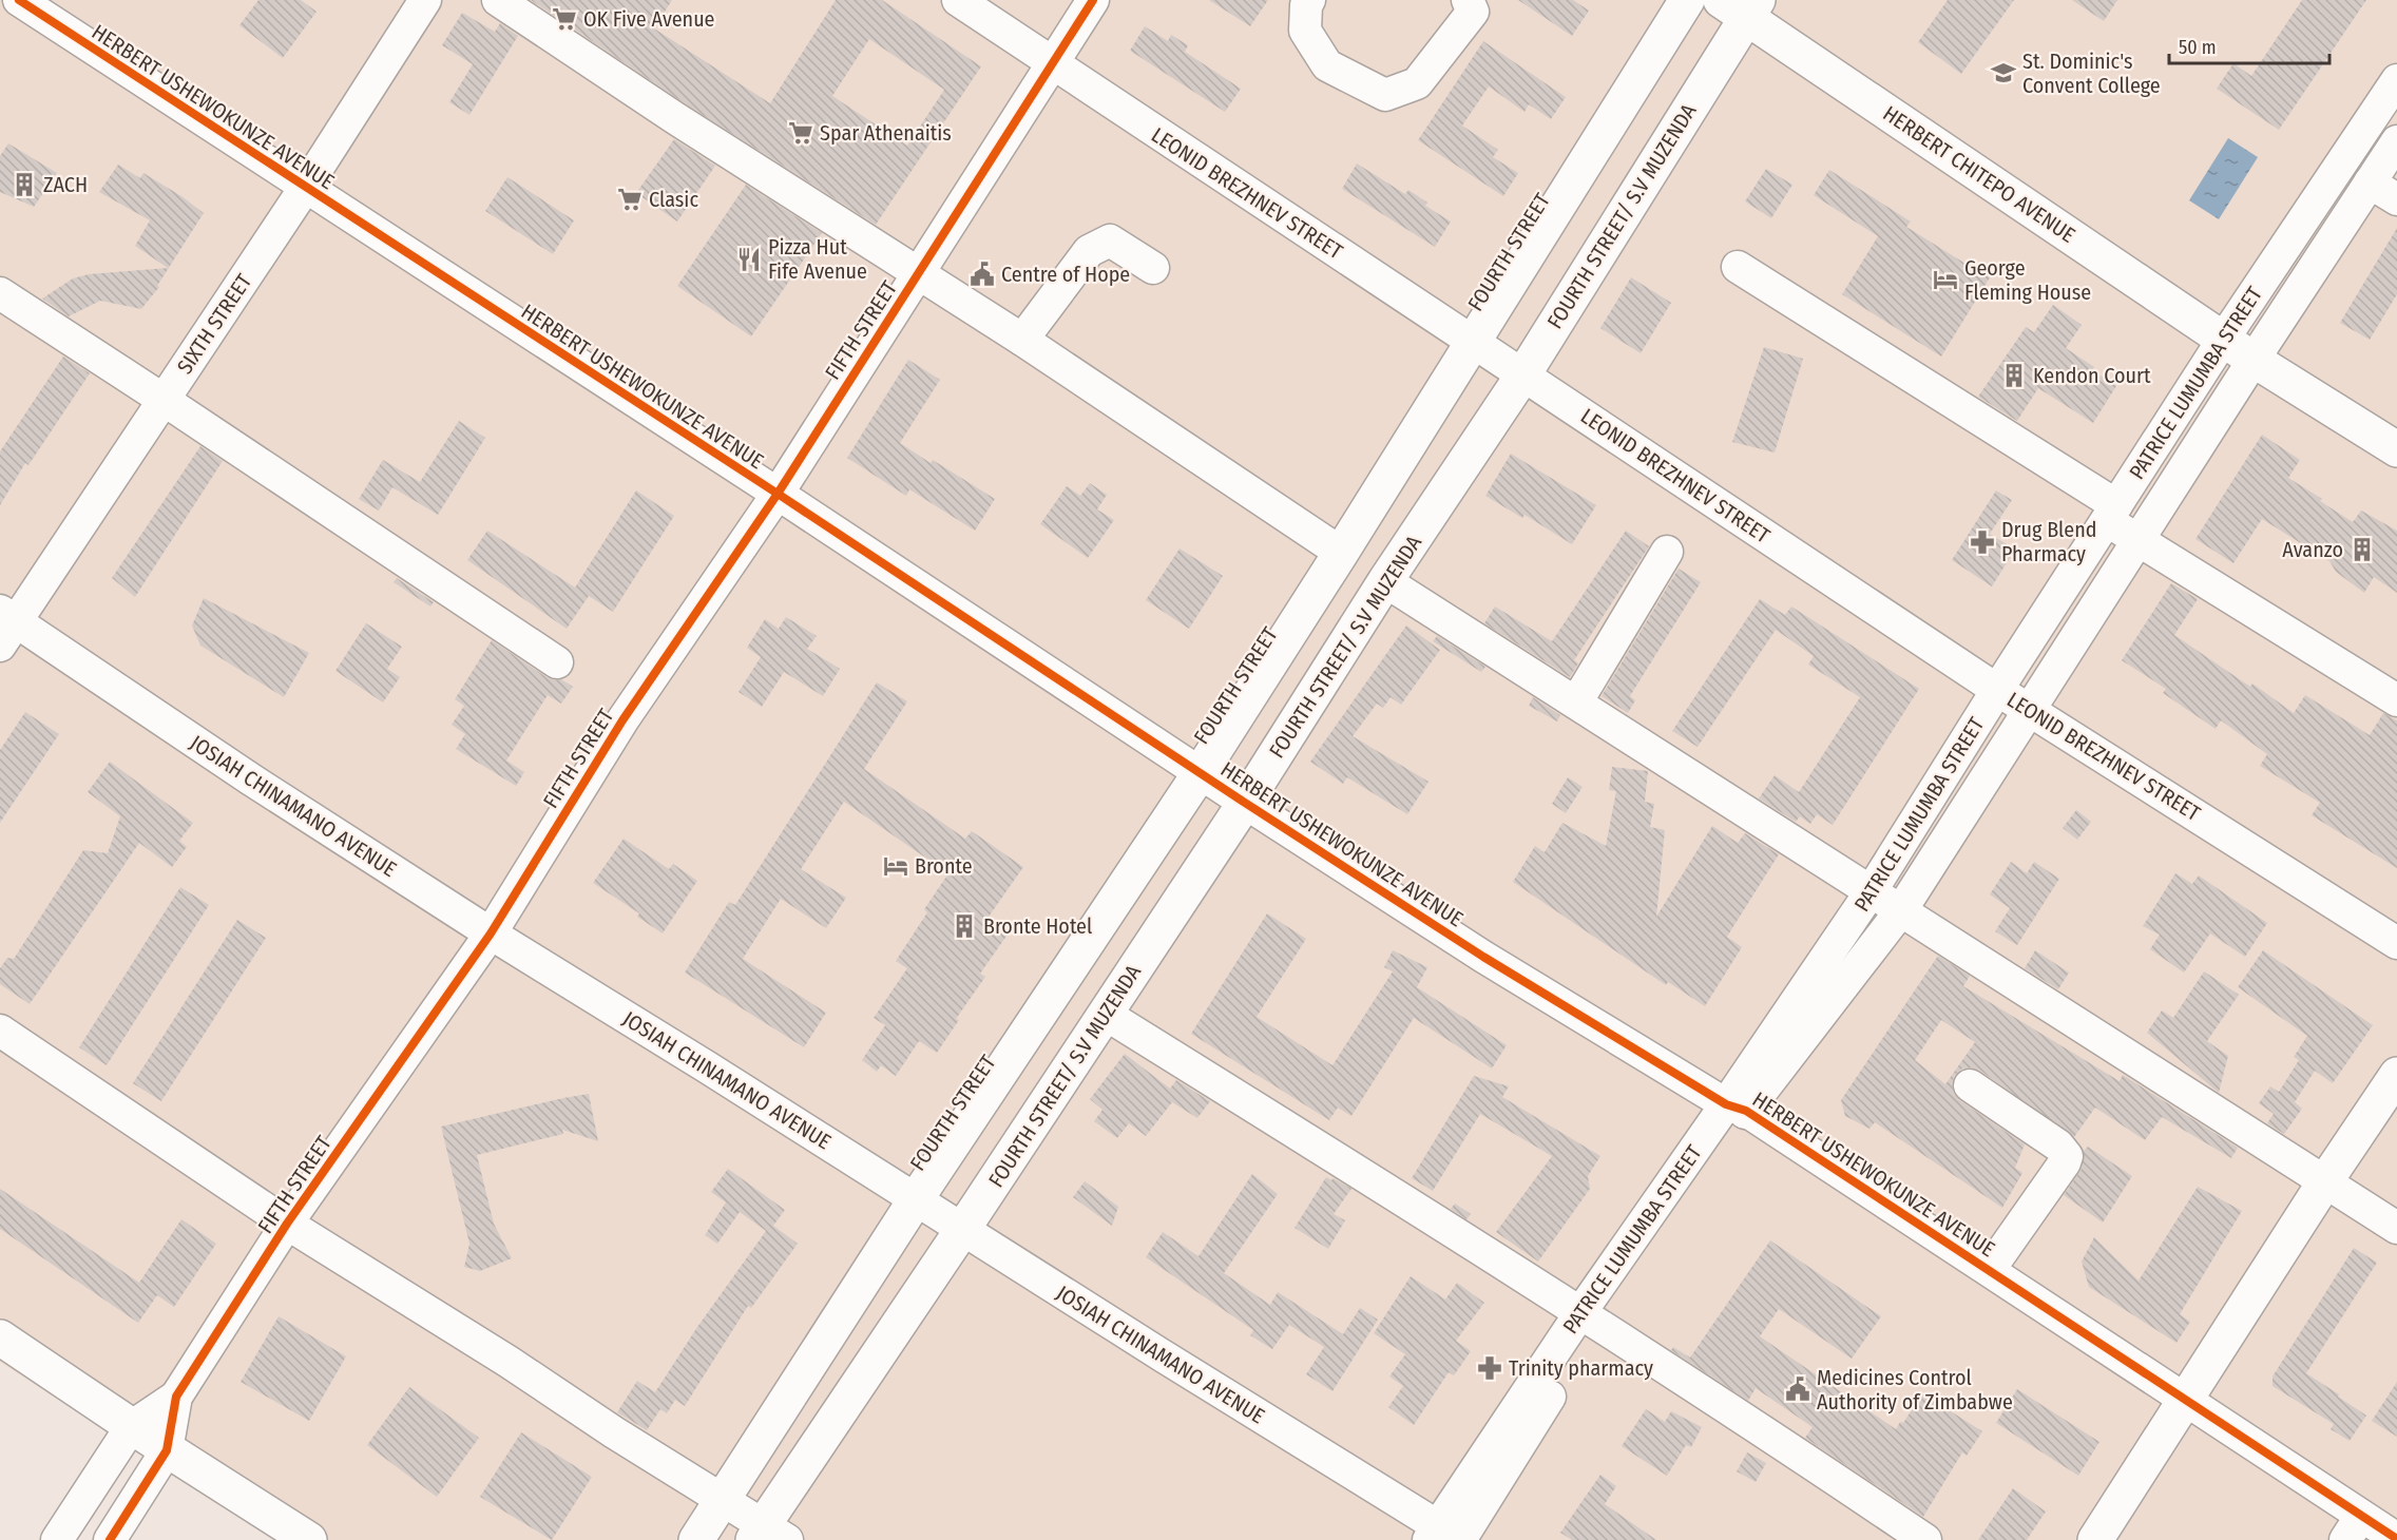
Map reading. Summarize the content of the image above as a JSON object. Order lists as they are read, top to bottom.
{
  "streets": {
    "main road": ["HERBERT CHITEPO AVENUE", "FOURTH STREET/ S.V MUZENDA", "FOURTH STREET"],
    "street": [
      "HERBERT USHEWOKUNZE AVENUE",
      "LEONID BREZHNEV STREET",
      "SIXTH STREET",
      "FIFTH STREET",
      "PATRICE LUMUMBA STREET",
      "JOSIAH CHINAMANO AVENUE"
    ]
  },
  "crossings": [
    ["HERBERT USHEWOKUNZE AVENUE", "FOURTH STREET/ S.V MUZENDA"],
    ["HERBERT USHEWOKUNZE AVENUE", "FOURTH STREET"],
    ["HERBERT USHEWOKUNZE AVENUE", "SIXTH STREET"],
    ["HERBERT USHEWOKUNZE AVENUE", "FIFTH STREET"],
    ["HERBERT USHEWOKUNZE AVENUE", "PATRICE LUMUMBA STREET"],
    ["HERBERT CHITEPO AVENUE", "FOURTH STREET/ S.V MUZENDA"],
    ["HERBERT CHITEPO AVENUE", "PATRICE LUMUMBA STREET"],
    ["LEONID BREZHNEV STREET", "FOURTH STREET/ S.V MUZENDA"],
    ["LEONID BREZHNEV STREET", "FOURTH STREET"],
    ["LEONID BREZHNEV STREET", "FIFTH STREET"],
    ["LEONID BREZHNEV STREET", "PATRICE LUMUMBA STREET"],
    ["FOURTH STREET/ S.V MUZENDA", "JOSIAH CHINAMANO AVENUE"],
    ["FOURTH STREET", "JOSIAH CHINAMANO AVENUE"],
    ["SIXTH STREET", "JOSIAH CHINAMANO AVENUE"],
    ["FIFTH STREET", "JOSIAH CHINAMANO AVENUE"],
    ["PATRICE LUMUMBA STREET", "JOSIAH CHINAMANO AVENUE"]
  ],
  "places": {
    "supermarket": ["OK Five Avenue", "Spar Athenaitis", "Clasic"],
    "school or university": ["St. Dominic's Convent College"],
    "building": [
      "ZACH",
      "Kendon Court",
      "Avanzo",
      "Bronte Hotel"
    ],
    "restaurant": ["Pizza Hut Fife Avenue"],
    "public building": ["Centre of Hope", "Medicines Control Authority of Zimbabwe"],
    "hotel": ["George Fleming House", "Bronte"],
    "pharmacy": ["Drug Blend Pharmacy", "Trinity pharmacy"]
  },
  "scale_bar": "50 m"
}
